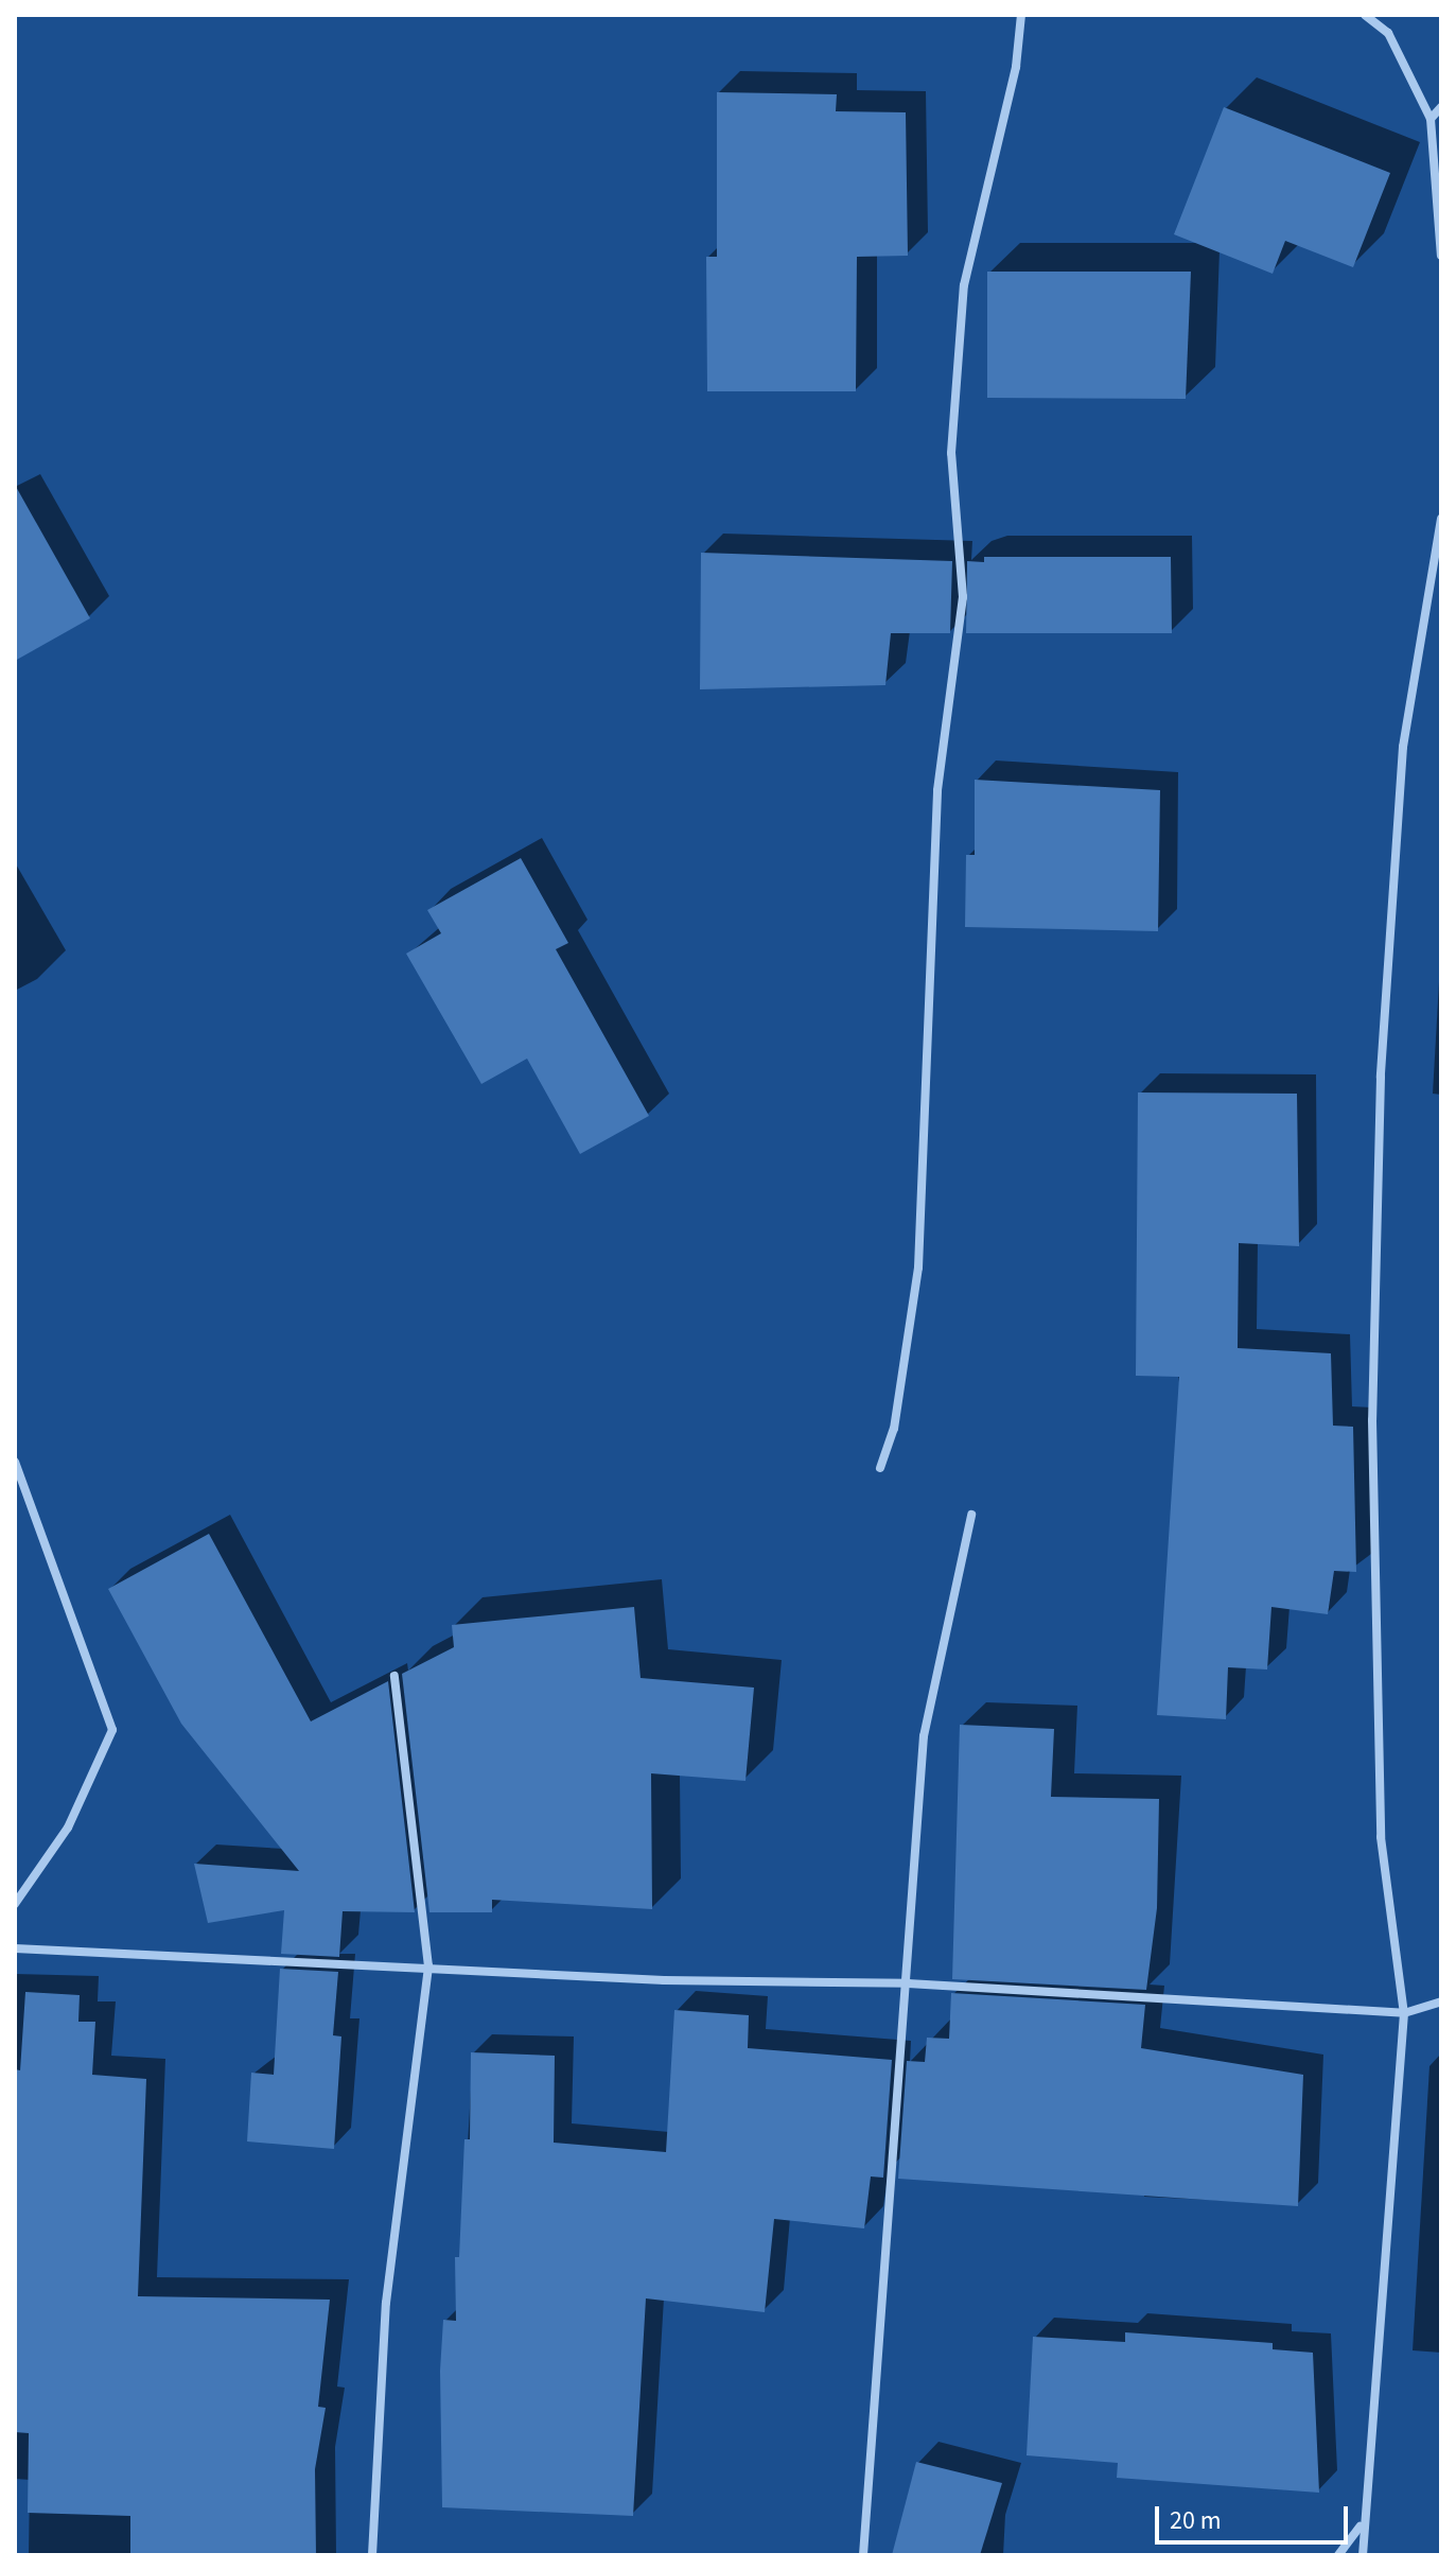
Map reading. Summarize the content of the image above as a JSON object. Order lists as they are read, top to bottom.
{
  "scale_bar": "20 m"
}
